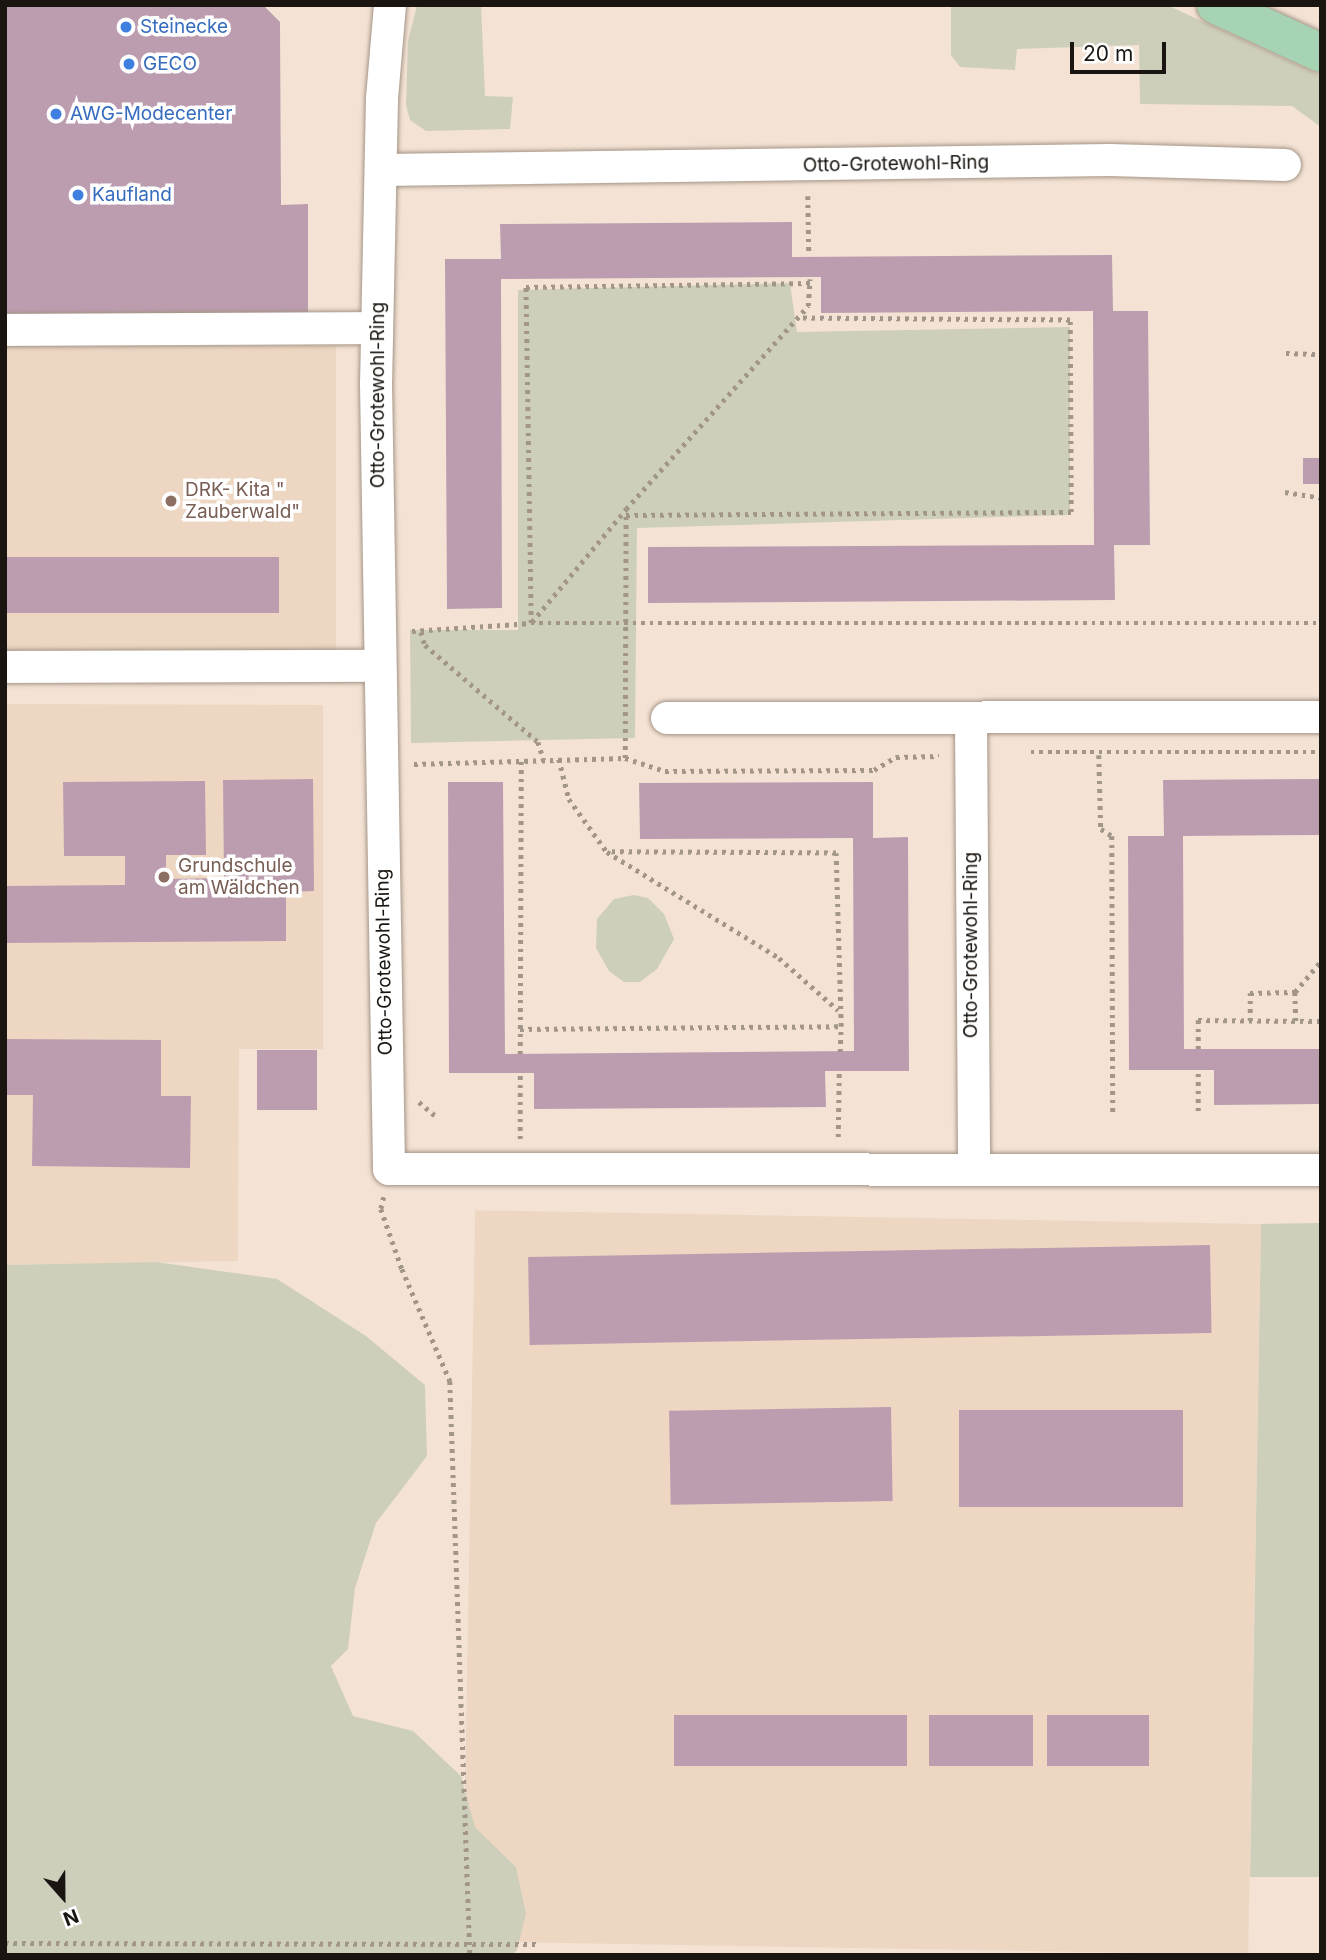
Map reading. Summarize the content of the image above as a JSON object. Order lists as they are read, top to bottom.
{
  "streets": {
    "street": ["Otto-Grotewohl-Ring"]
  },
  "places": [
    "Steinecke",
    "GECO",
    "AWG-Modecenter",
    "Kaufland",
    "DRK- Kita \" Zauberwald\"",
    "Grundschule am Wäldchen"
  ],
  "scale_bar": "20 m",
  "north": "bottom"
}
